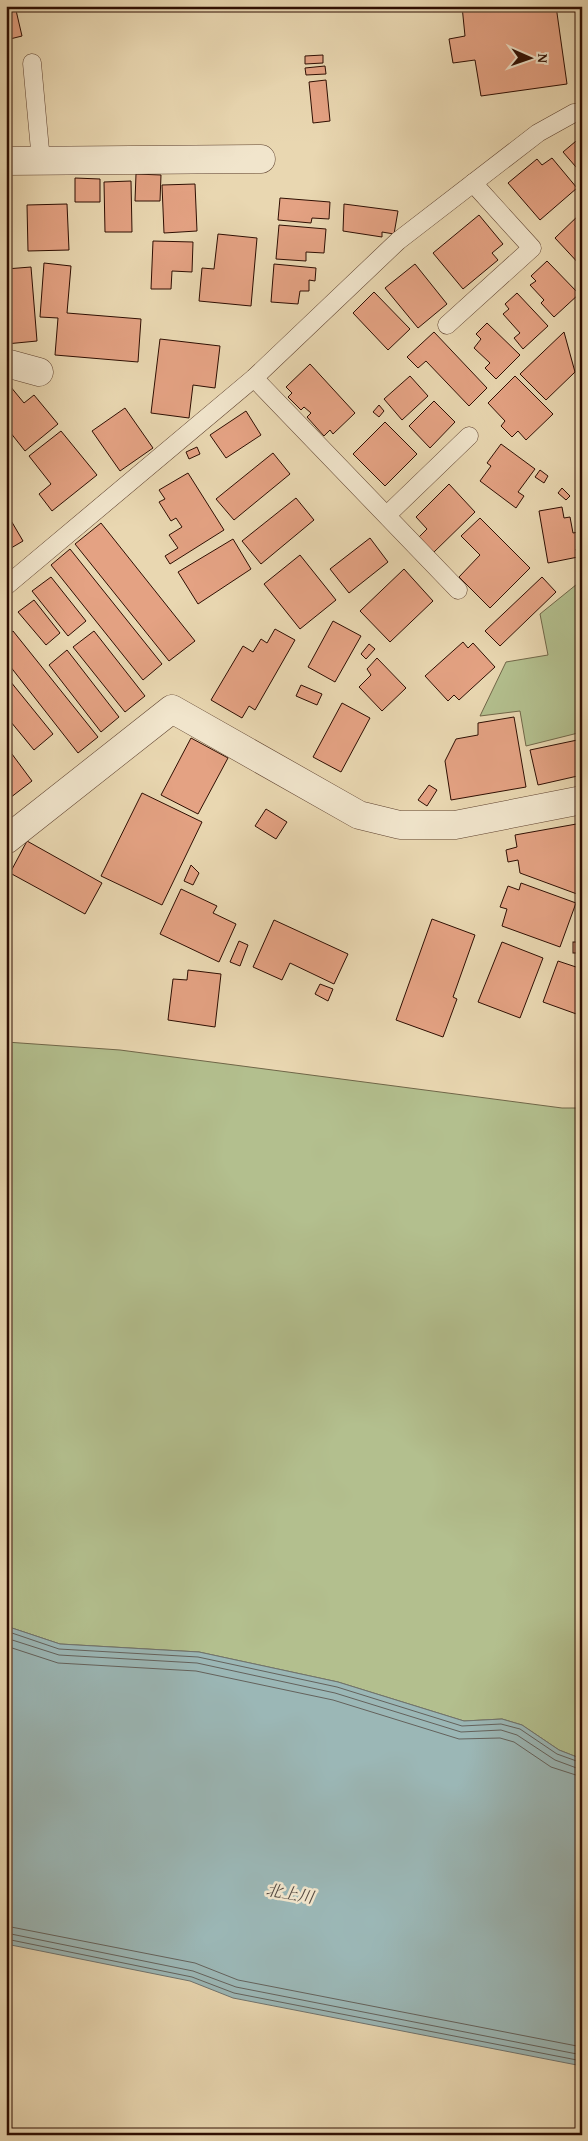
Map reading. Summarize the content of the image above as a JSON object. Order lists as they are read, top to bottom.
{
  "water": ["北上川"],
  "north": "right"
}
